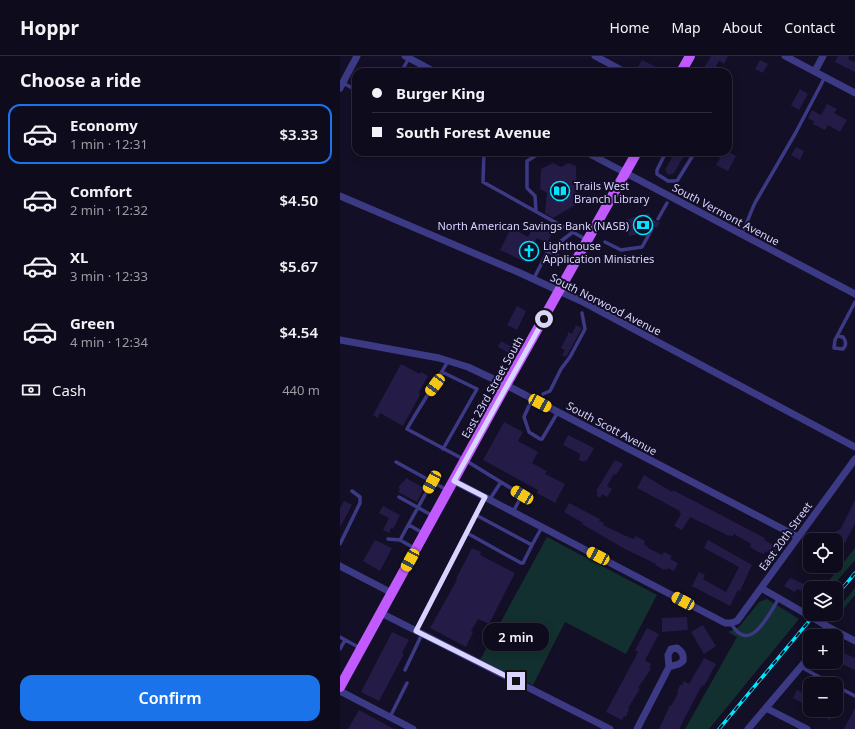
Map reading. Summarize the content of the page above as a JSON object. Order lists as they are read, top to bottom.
{
  "streets": {
    "main road": ["East 23rd Street South"],
    "street": [
      "South Vermont Avenue",
      "South Norwood Avenue",
      "South Scott Avenue",
      "East 20th Street"
    ]
  },
  "crossings": [
    ["South Vermont Avenue", "East 23rd Street South"],
    ["South Norwood Avenue", "East 23rd Street South"],
    ["East 23rd Street South", "South Scott Avenue"],
    ["South Scott Avenue", "East 20th Street"]
  ],
  "places": {
    "library": ["Trails West Branch Library"],
    "bank": ["North American Savings Bank (NASB)"],
    "church": ["Lighthouse Application Ministries"]
  },
  "page": {
    "header": "Hoppr",
    "nav": [
      "Home",
      "Map",
      "About",
      "Contact"
    ],
    "heading": "Choose a ride",
    "banner": ["Burger King", "South Forest Avenue"],
    "list": [
      {
        "name": "Economy",
        "note": "1 min · 12:31",
        "value": "$3.33"
      },
      {
        "name": "Comfort",
        "note": "2 min · 12:32",
        "value": "$4.50"
      },
      {
        "name": "XL",
        "note": "3 min · 12:33",
        "value": "$5.67"
      },
      {
        "name": "Green",
        "note": "4 min · 12:34",
        "value": "$4.54"
      }
    ],
    "pay": ["Cash", "440 m"],
    "map_buttons": ["+", "−"],
    "bubble": "2 min",
    "buttons": "Confirm"
  }
}
